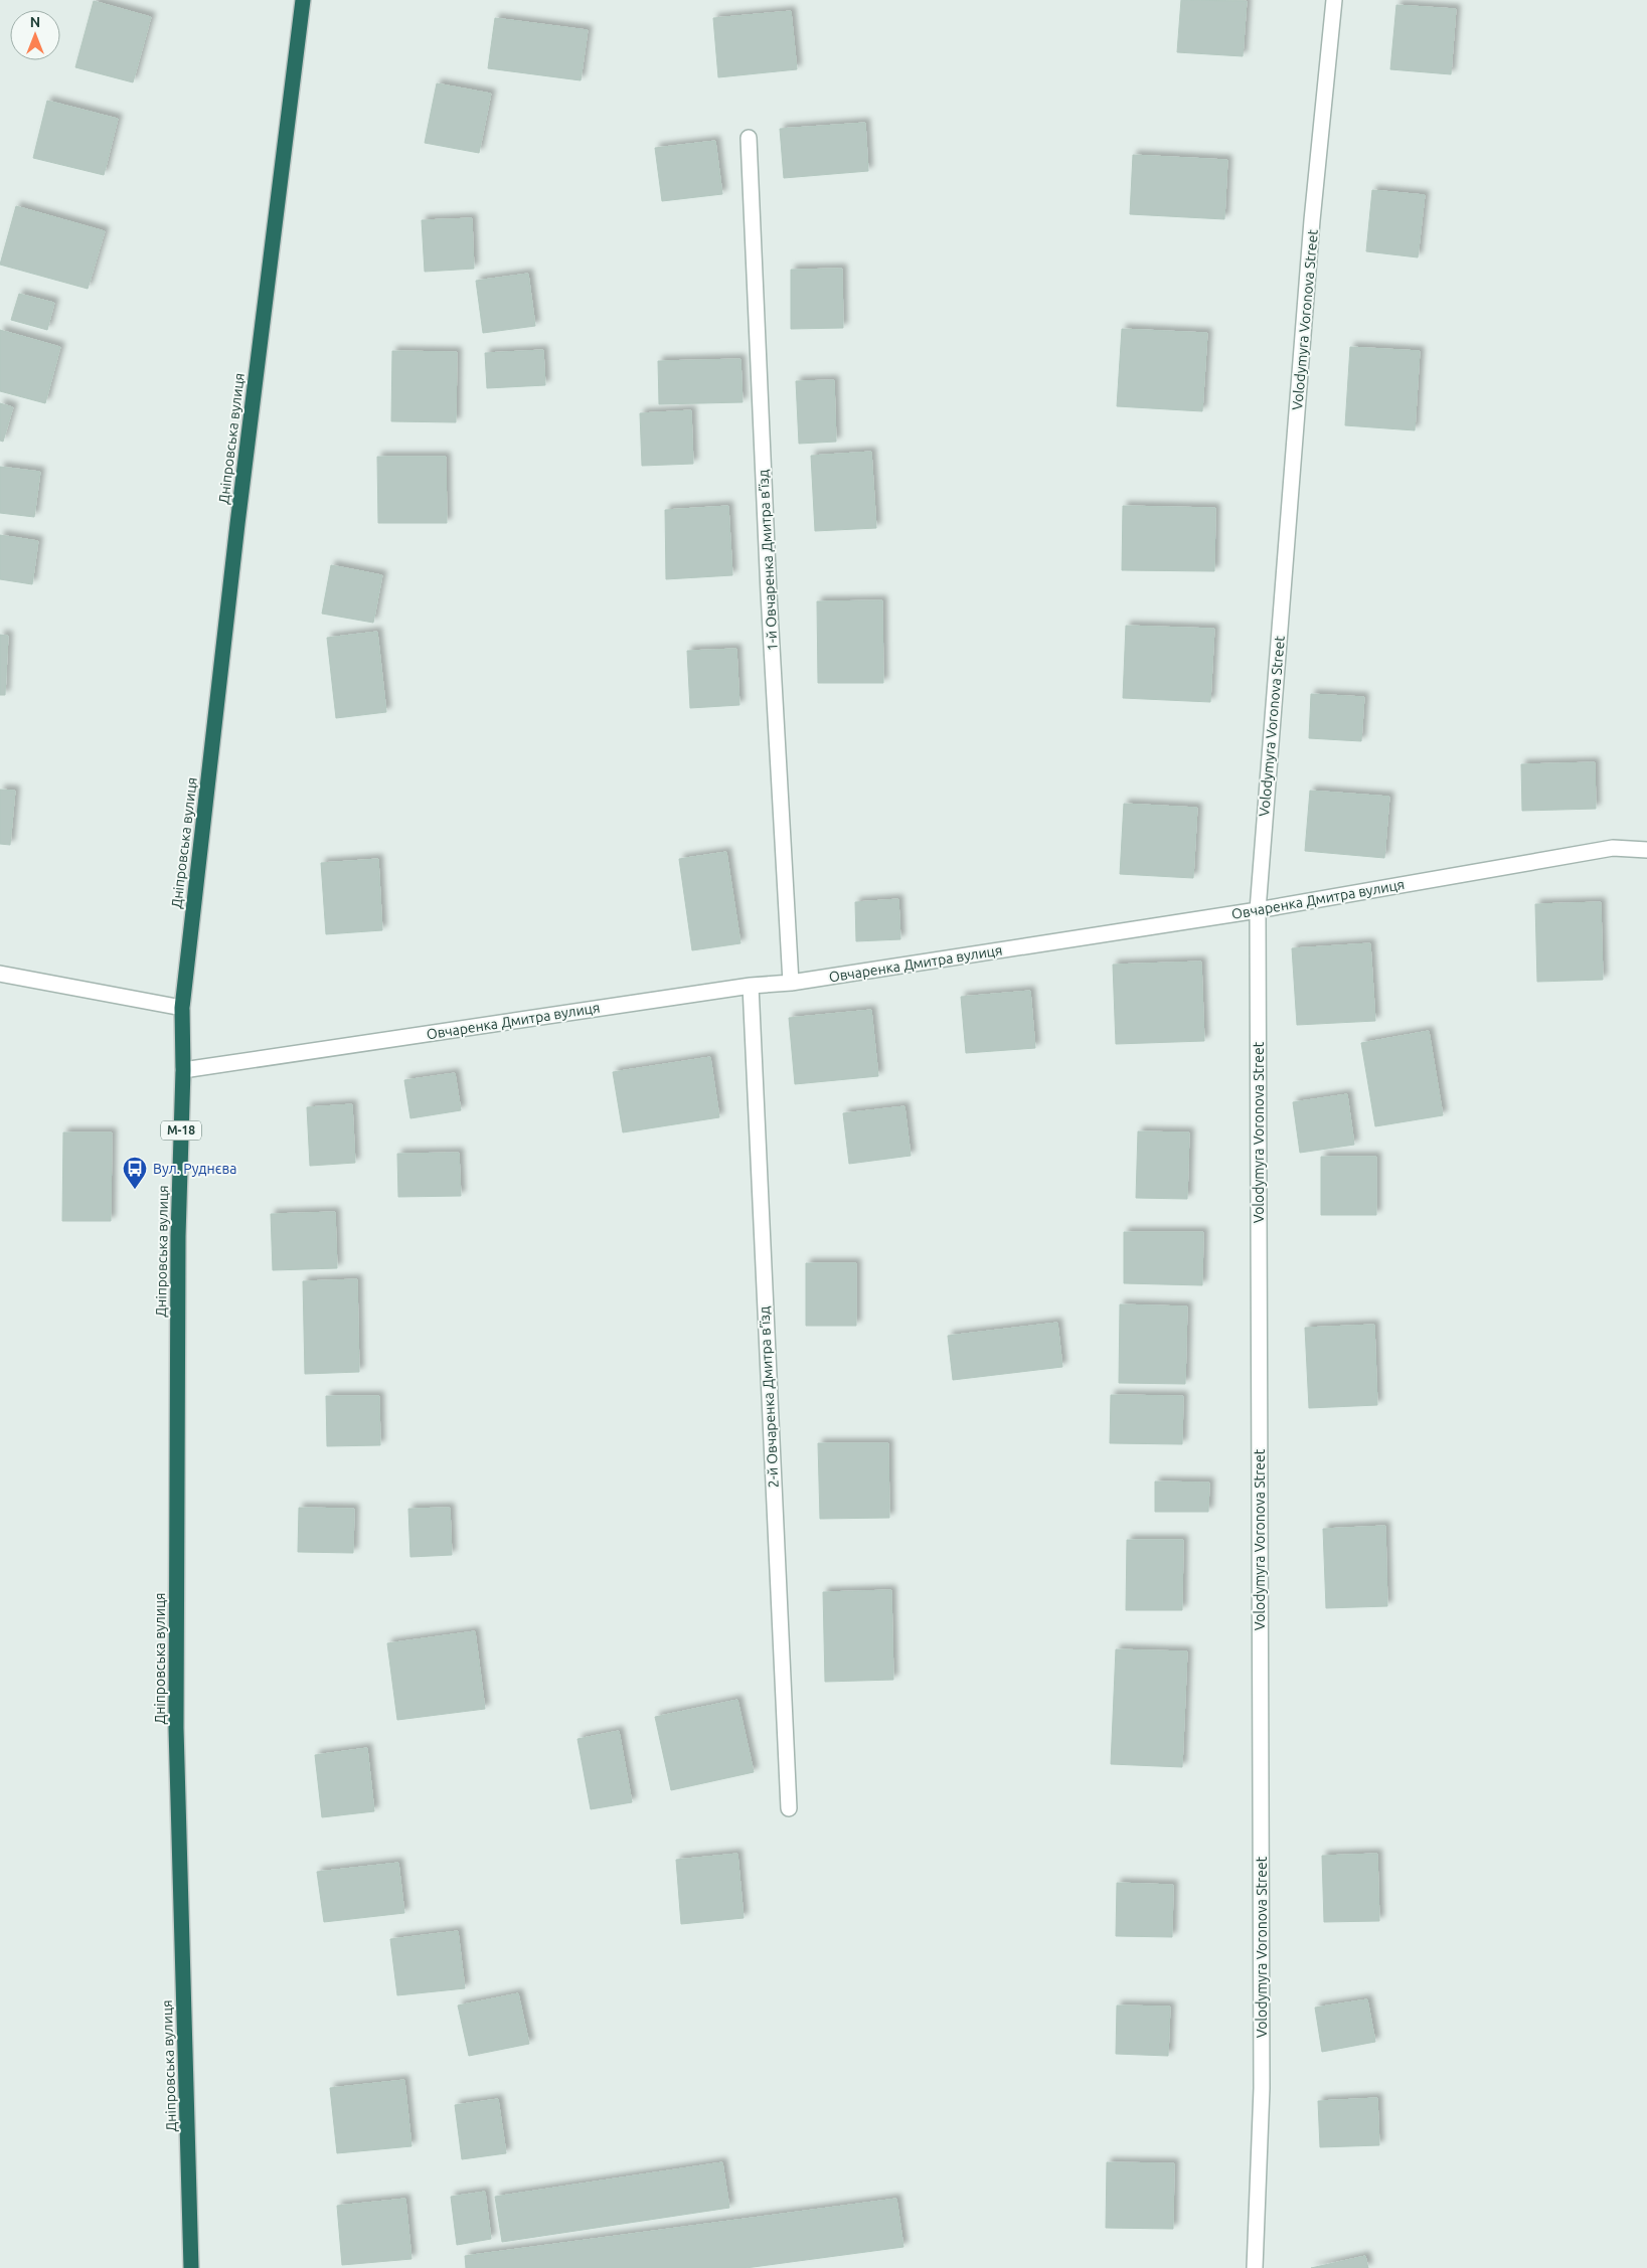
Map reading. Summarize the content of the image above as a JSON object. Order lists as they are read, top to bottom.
{
  "streets": {
    "highway": ["Дніпровська вулиця", "М-18"],
    "street": [
      "Volodymyra Voronova Street",
      "1-й Овчаренка Дмитра в’їзд",
      "Овчаренка Дмитра вулиця",
      "2-й Овчаренка Дмитра в’їзд"
    ]
  },
  "crossings": [
    ["Volodymyra Voronova Street", "Овчаренка Дмитра вулиця"],
    ["Дніпровська вулиця", "Овчаренка Дмитра вулиця"],
    ["1-й Овчаренка Дмитра в’їзд", "Овчаренка Дмитра вулиця"],
    ["Овчаренка Дмитра вулиця", "2-й Овчаренка Дмитра в’їзд"]
  ],
  "places": {
    "bus stop": ["Вул. Руднєва"]
  },
  "north": "top"
}
